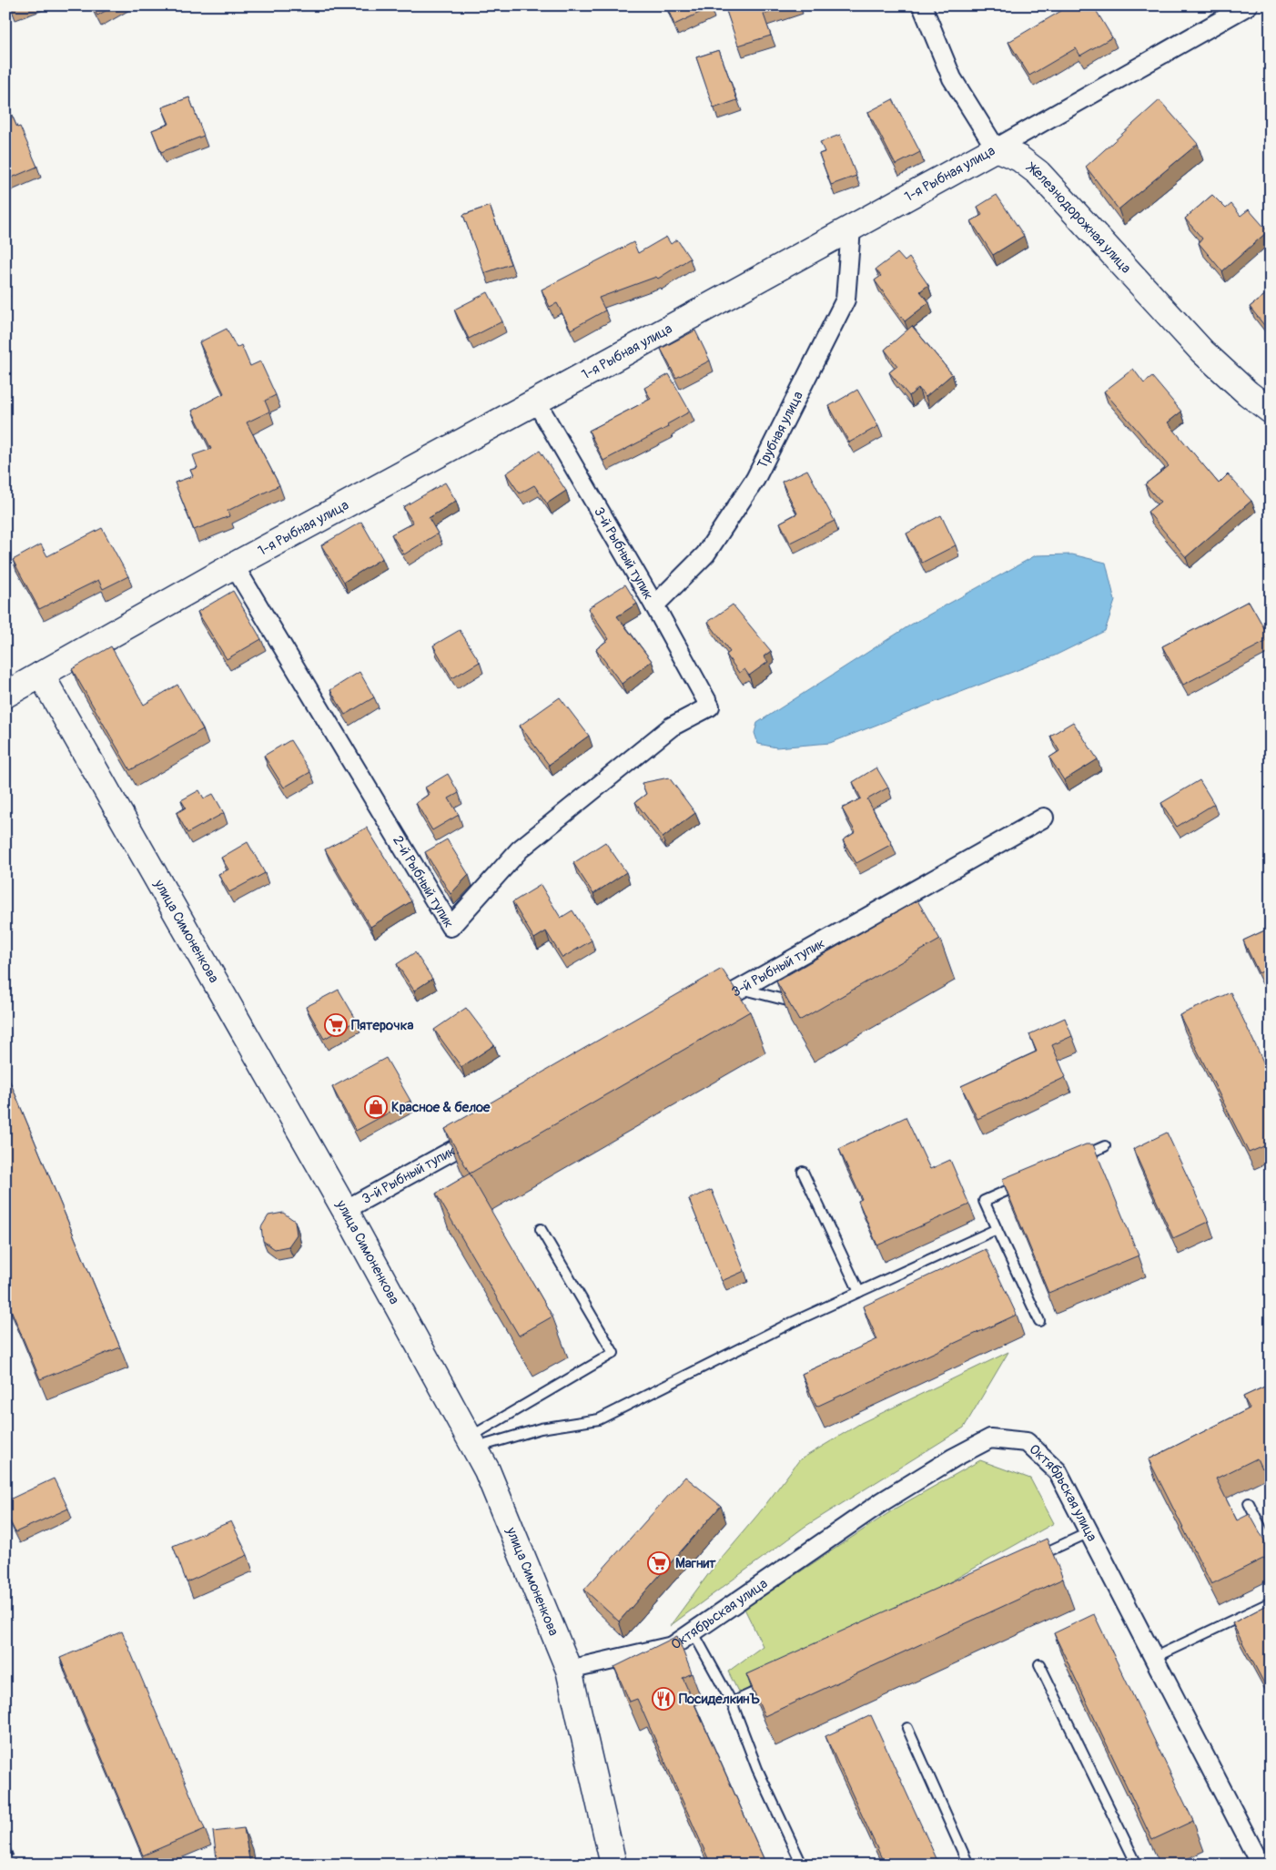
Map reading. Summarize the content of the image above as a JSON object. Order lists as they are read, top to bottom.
{
  "streets": {
    "street": [
      "1-я Рыбная улица",
      "Железнодорожная улица",
      "Трубная улица",
      "3-й Рыбный тупик",
      "2-й Рыбный тупик",
      "улица Симоненкова",
      "Октябрьская улица"
    ]
  },
  "crossings": [
    ["1-я Рыбная улица", "Железнодорожная улица"],
    ["1-я Рыбная улица", "Трубная улица"],
    ["1-я Рыбная улица", "3-й Рыбный тупик"],
    ["1-я Рыбная улица", "2-й Рыбный тупик"],
    ["1-я Рыбная улица", "улица Симоненкова"],
    ["Трубная улица", "3-й Рыбный тупик"],
    ["3-й Рыбный тупик", "2-й Рыбный тупик"],
    ["3-й Рыбный тупик", "улица Симоненкова"],
    ["улица Симоненкова", "Октябрьская улица"]
  ],
  "places": {
    "supermarket": ["Пятерочка", "Магнит"],
    "shop": ["Красное & белое"],
    "restaurant": ["ПосиделкинЪ"]
  }
}
